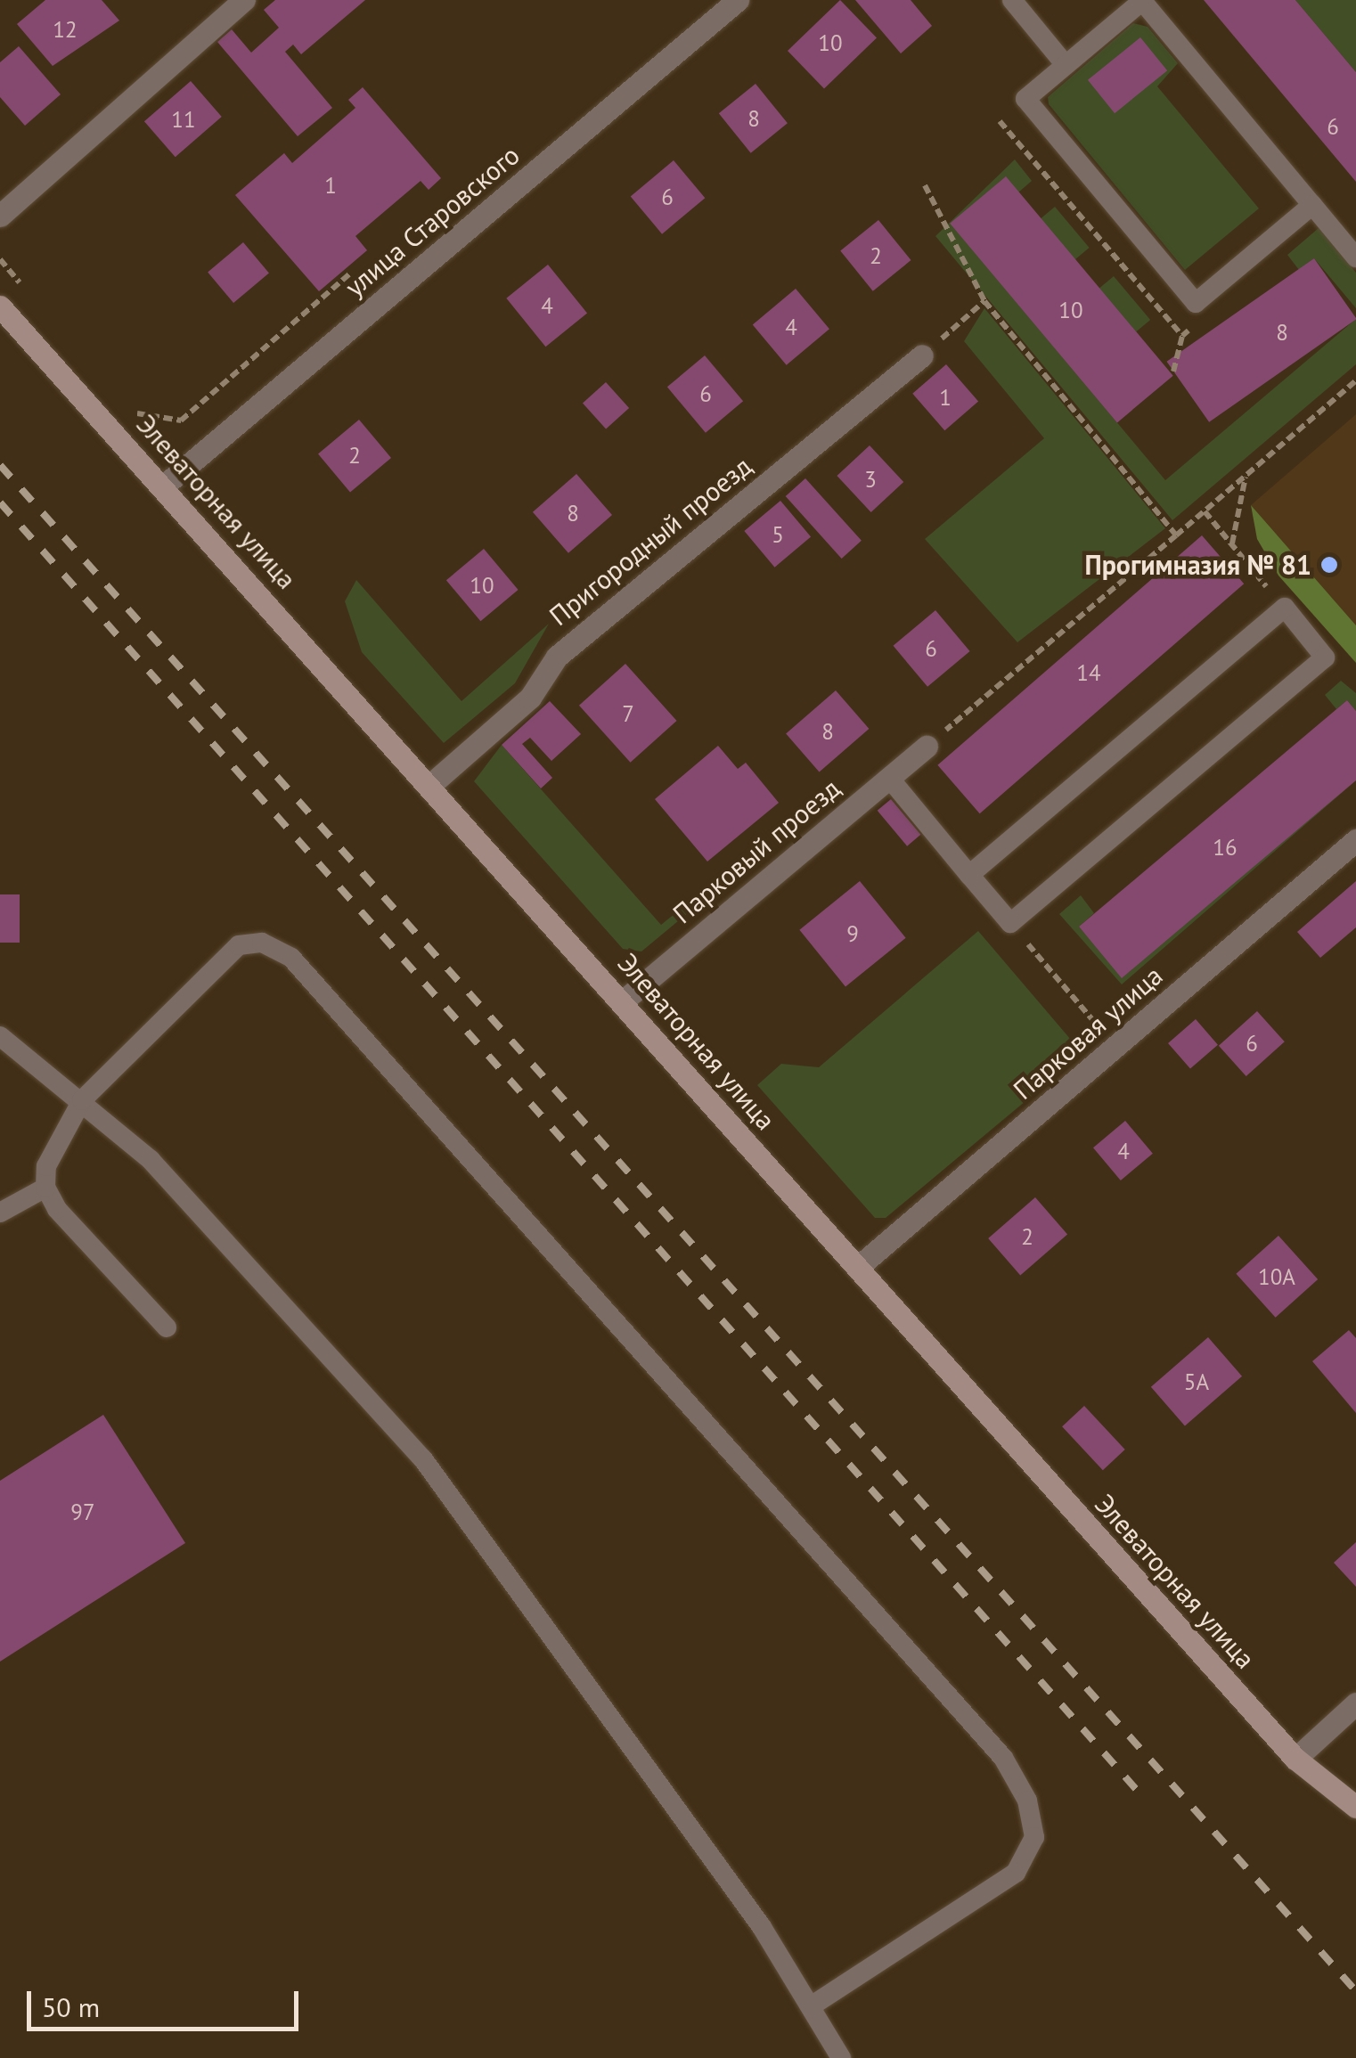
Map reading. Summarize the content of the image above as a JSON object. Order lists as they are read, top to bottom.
{
  "streets": {
    "main road": ["Элеваторная улица"],
    "street": [
      "улица Старовского",
      "Пригородный проезд",
      "Парковый проезд",
      "Парковая улица"
    ]
  },
  "crossings": [
    ["улица Старовского", "Элеваторная улица"],
    ["Элеваторная улица", "Пригородный проезд"],
    ["Элеваторная улица", "Парковый проезд"],
    ["Элеваторная улица", "Парковая улица"]
  ],
  "places": ["Прогимназия № 81"],
  "house_numbers": [
    "12",
    "10",
    "8",
    "11",
    "6",
    "1",
    "6",
    "2",
    "4",
    "10",
    "4",
    "8",
    "6",
    "1",
    "2",
    "3",
    "8",
    "5",
    "10",
    "6",
    "14",
    "7",
    "8",
    "16",
    "9",
    "6",
    "4",
    "2",
    "10А",
    "5А",
    "97"
  ],
  "scale_bar": "50 m"
}
